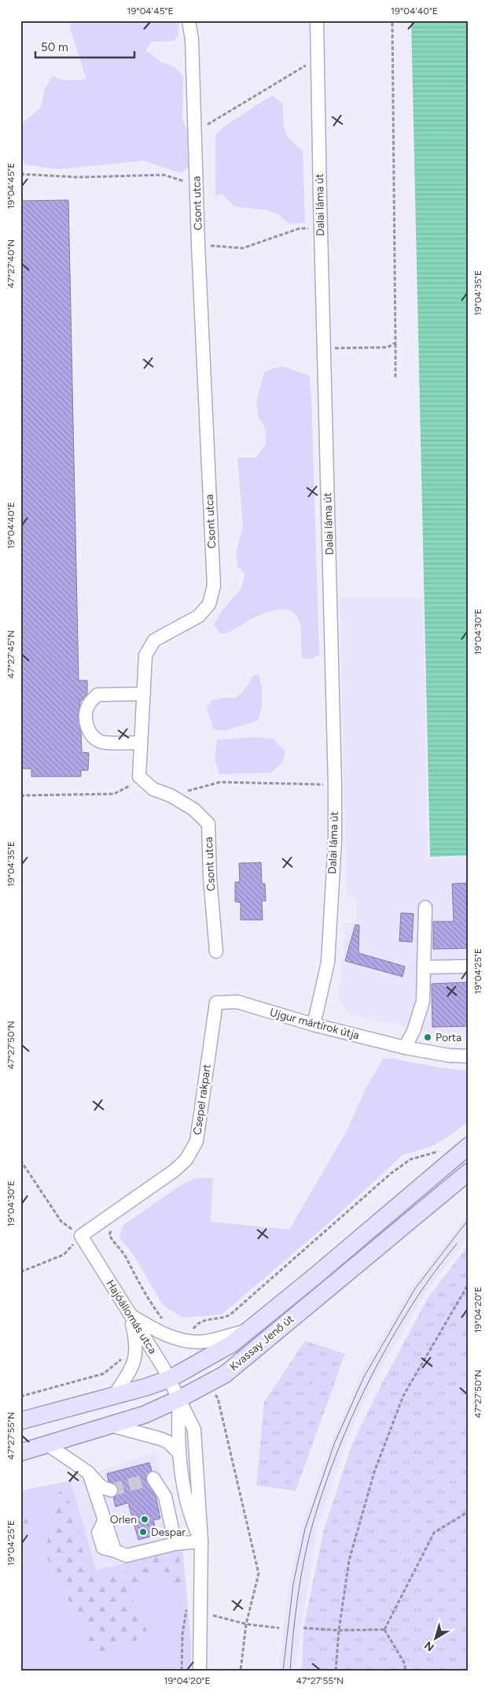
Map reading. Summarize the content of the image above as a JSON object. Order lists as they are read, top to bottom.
{
  "streets": {
    "main road": ["Kvassay Jenő út"],
    "street": [
      "Csont utca",
      "Dalai láma út",
      "Ujgur mártírok útja",
      "Csepel rakpart",
      "Hajóállomás utca"
    ]
  },
  "crossings": [
    ["Dalai láma út", "Ujgur mártírok útja"],
    ["Ujgur mártírok útja", "Csepel rakpart"],
    ["Csepel rakpart", "Hajóállomás utca"],
    ["Hajóállomás utca", "Kvassay Jenő út"]
  ],
  "places": ["Porta", "Orlen", "Despar"],
  "scale_bar": "50 m",
  "north": "bottom left",
  "coordinates": [
    "19°04'45\"E",
    "19°04'40\"E",
    "47°27'40\"N",
    "19°04'35\"E",
    "19°04'30\"E",
    "47°27'45\"N",
    "19°04'25\"E",
    "47°27'50\"N",
    "19°04'20\"E",
    "47°27'55\"N"
  ]
}
